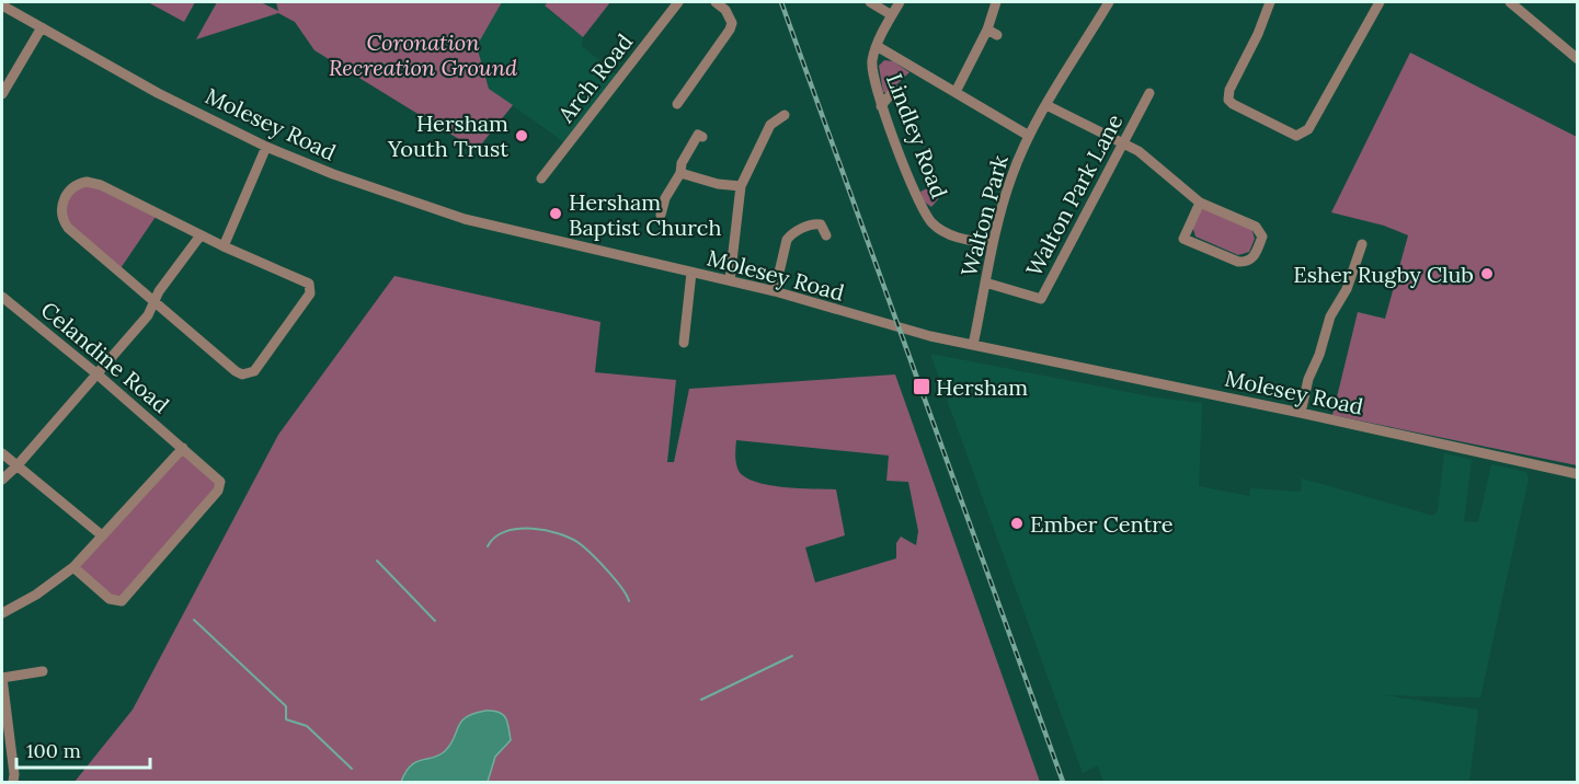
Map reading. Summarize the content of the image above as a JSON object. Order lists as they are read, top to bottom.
{
  "streets": {
    "street": [
      "Arch Road",
      "Molesey Road",
      "Lindley Road",
      "Walton Park Lane",
      "Walton Park",
      "Celandine Road"
    ]
  },
  "crossings": [
    ["Molesey Road", "Walton Park"],
    ["Lindley Road", "Walton Park"],
    ["Walton Park Lane", "Walton Park"]
  ],
  "parks": ["Coronation Recreation Ground"],
  "places": {
    "other": [
      "Hersham Youth Trust",
      "Hersham Baptist Church",
      "Esher Rugby Club",
      "Ember Centre"
    ],
    "transit": ["Hersham"]
  },
  "scale_bar": "100 m"
}
